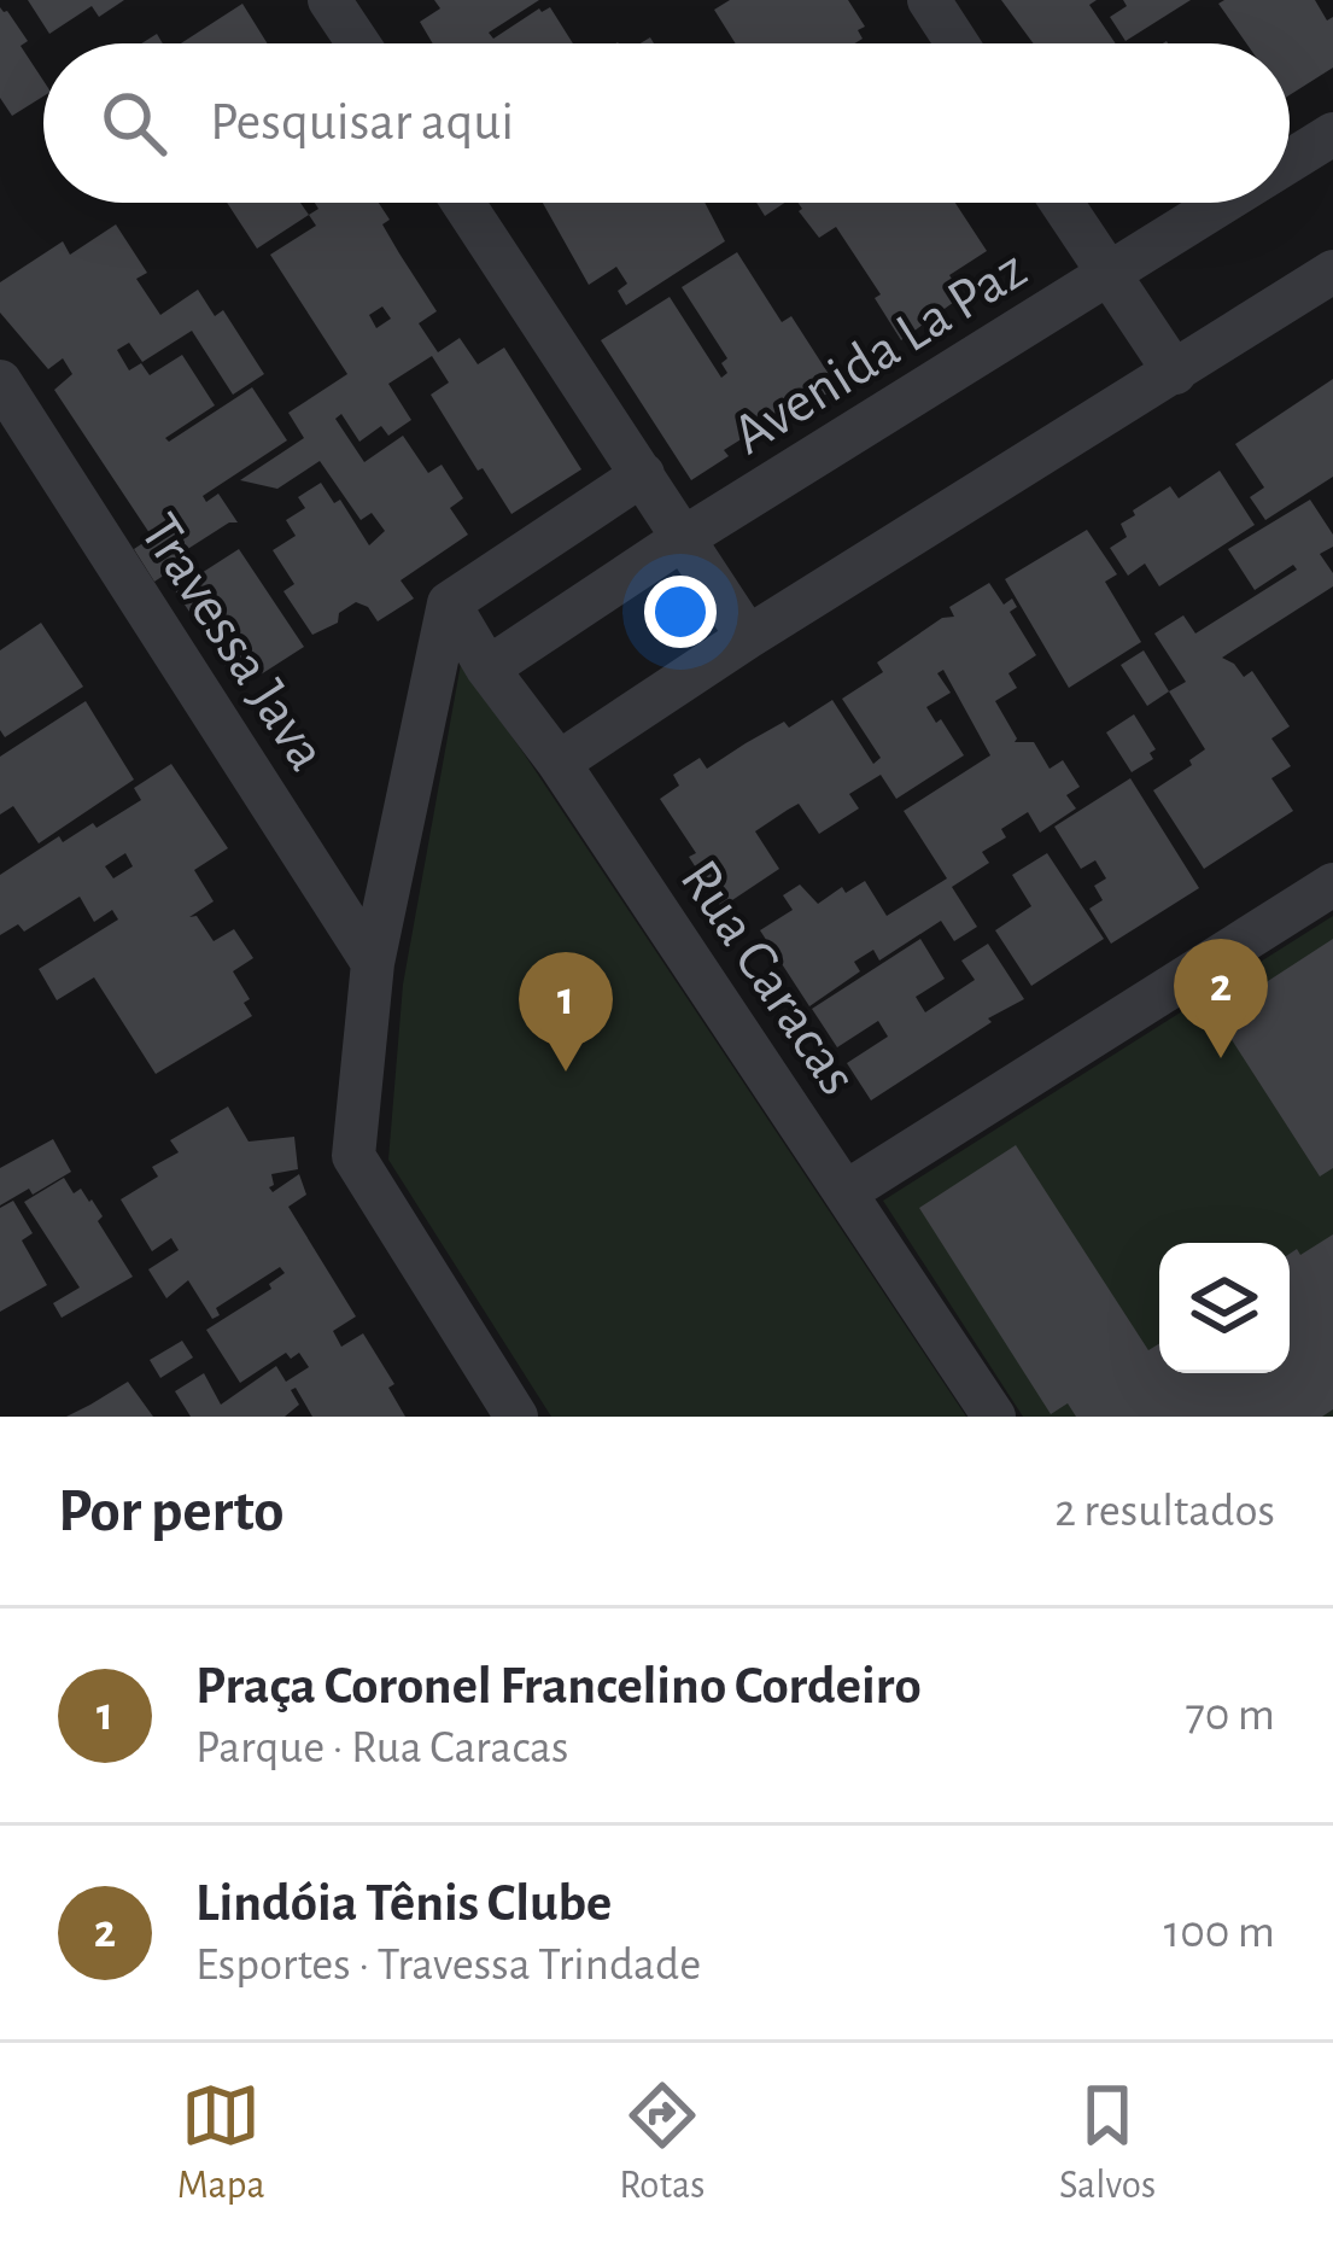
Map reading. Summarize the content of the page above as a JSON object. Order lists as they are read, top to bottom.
{
  "streets": {
    "street": ["Avenida La Paz", "Travessa Java", "Rua Caracas"]
  },
  "crossings": [
    ["Avenida La Paz", "Rua Caracas"]
  ],
  "page": {
    "search": "Pesquisar aqui",
    "pins": ["2", "1"],
    "heading": ["Por perto", "2 resultados"],
    "list": [
      {
        "mark": "1",
        "name": "Praça Coronel Francelino Cordeiro",
        "note": "Parque · Rua Caracas",
        "value": "70 m"
      },
      {
        "mark": "2",
        "name": "Lindóia Tênis Clube",
        "note": "Esportes · Travessa Trindade",
        "value": "100 m"
      }
    ],
    "nav": ["Mapa", "Rotas", "Salvos"]
  }
}
